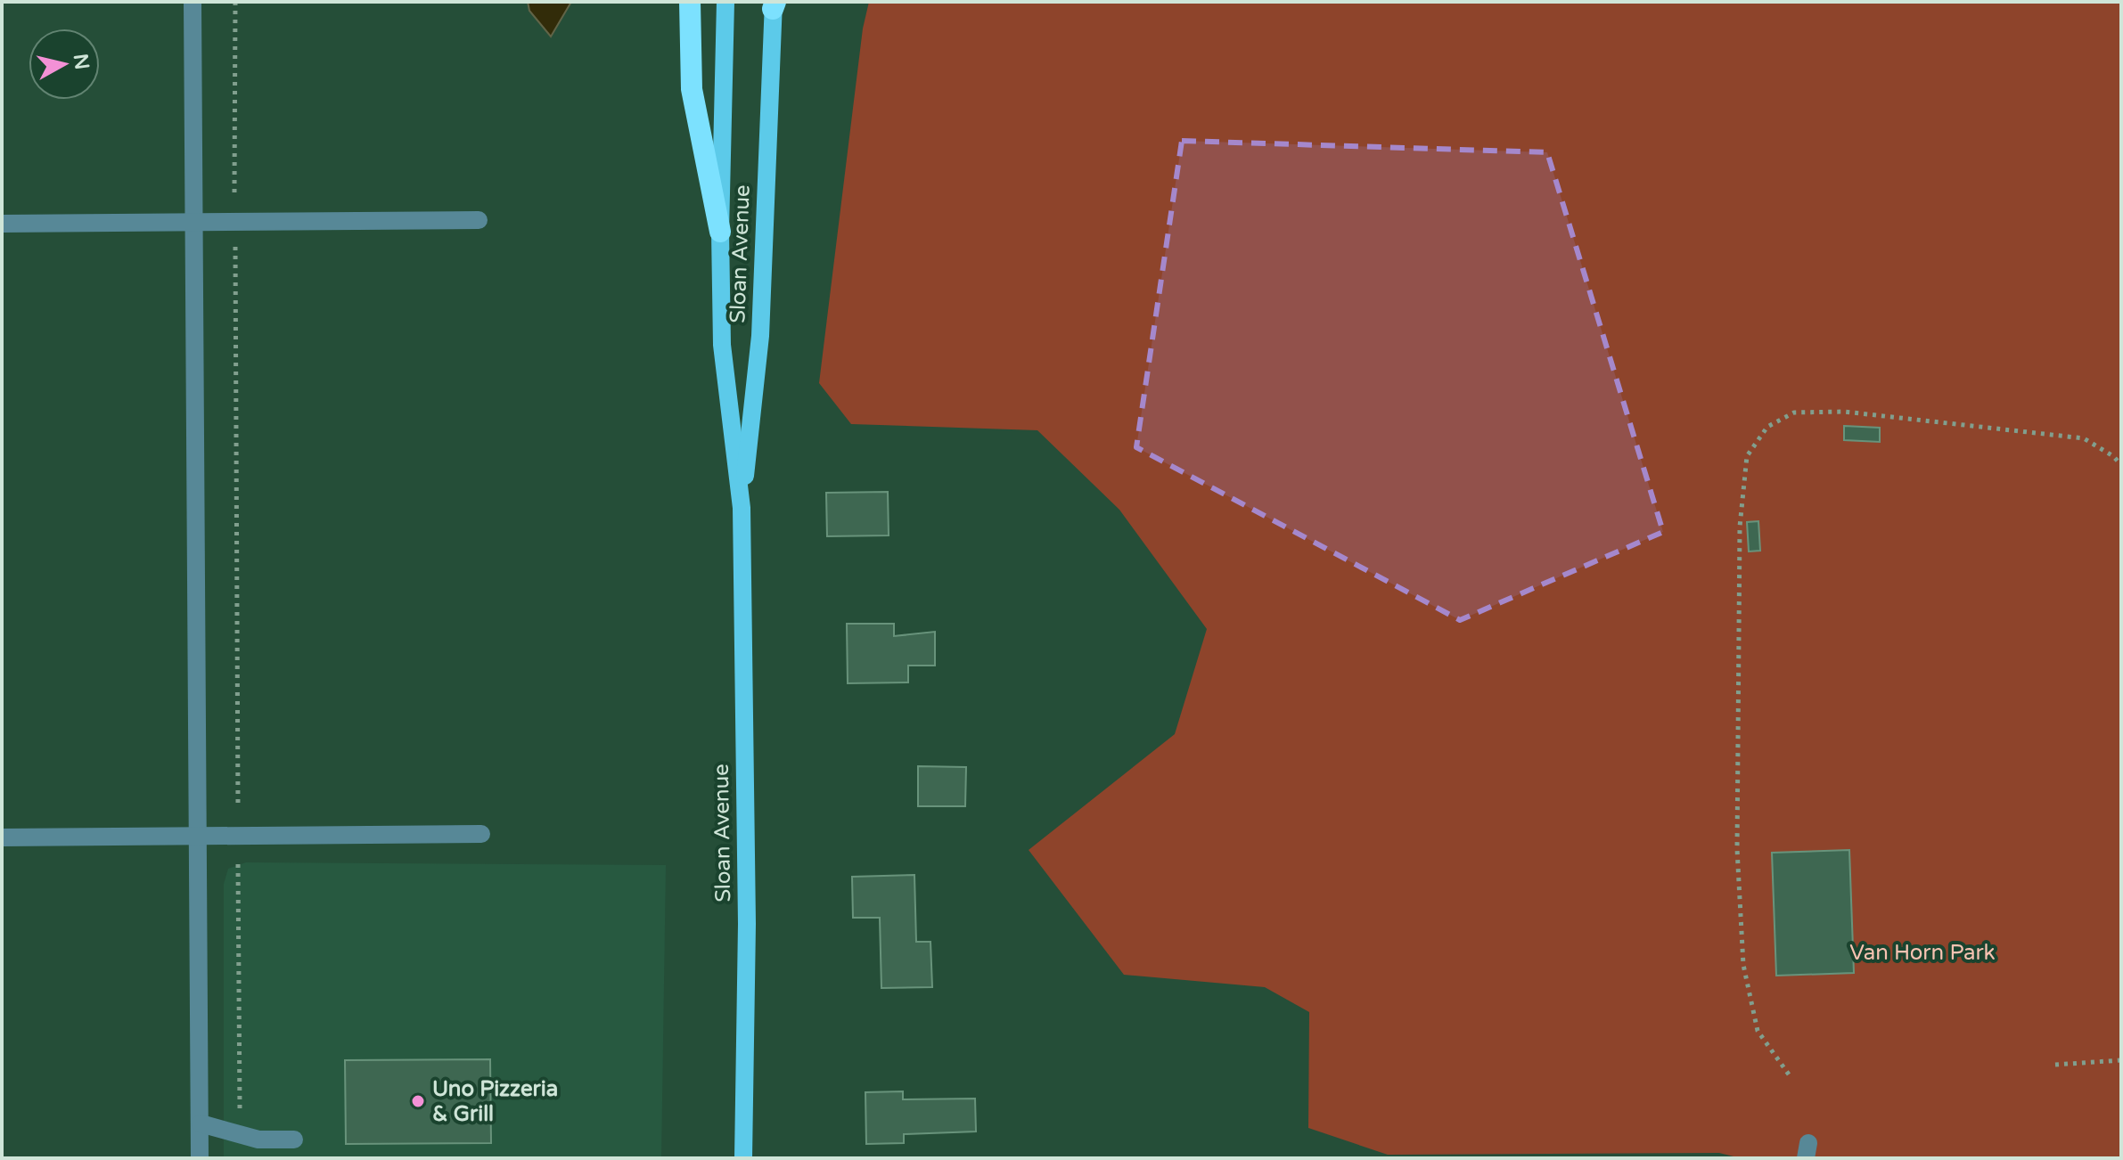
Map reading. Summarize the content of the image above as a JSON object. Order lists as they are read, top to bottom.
{
  "streets": {
    "main road": ["Sloan Avenue"]
  },
  "parks": ["Van Horn Park"],
  "places": ["Uno Pizzeria & Grill"],
  "north": "right"
}
